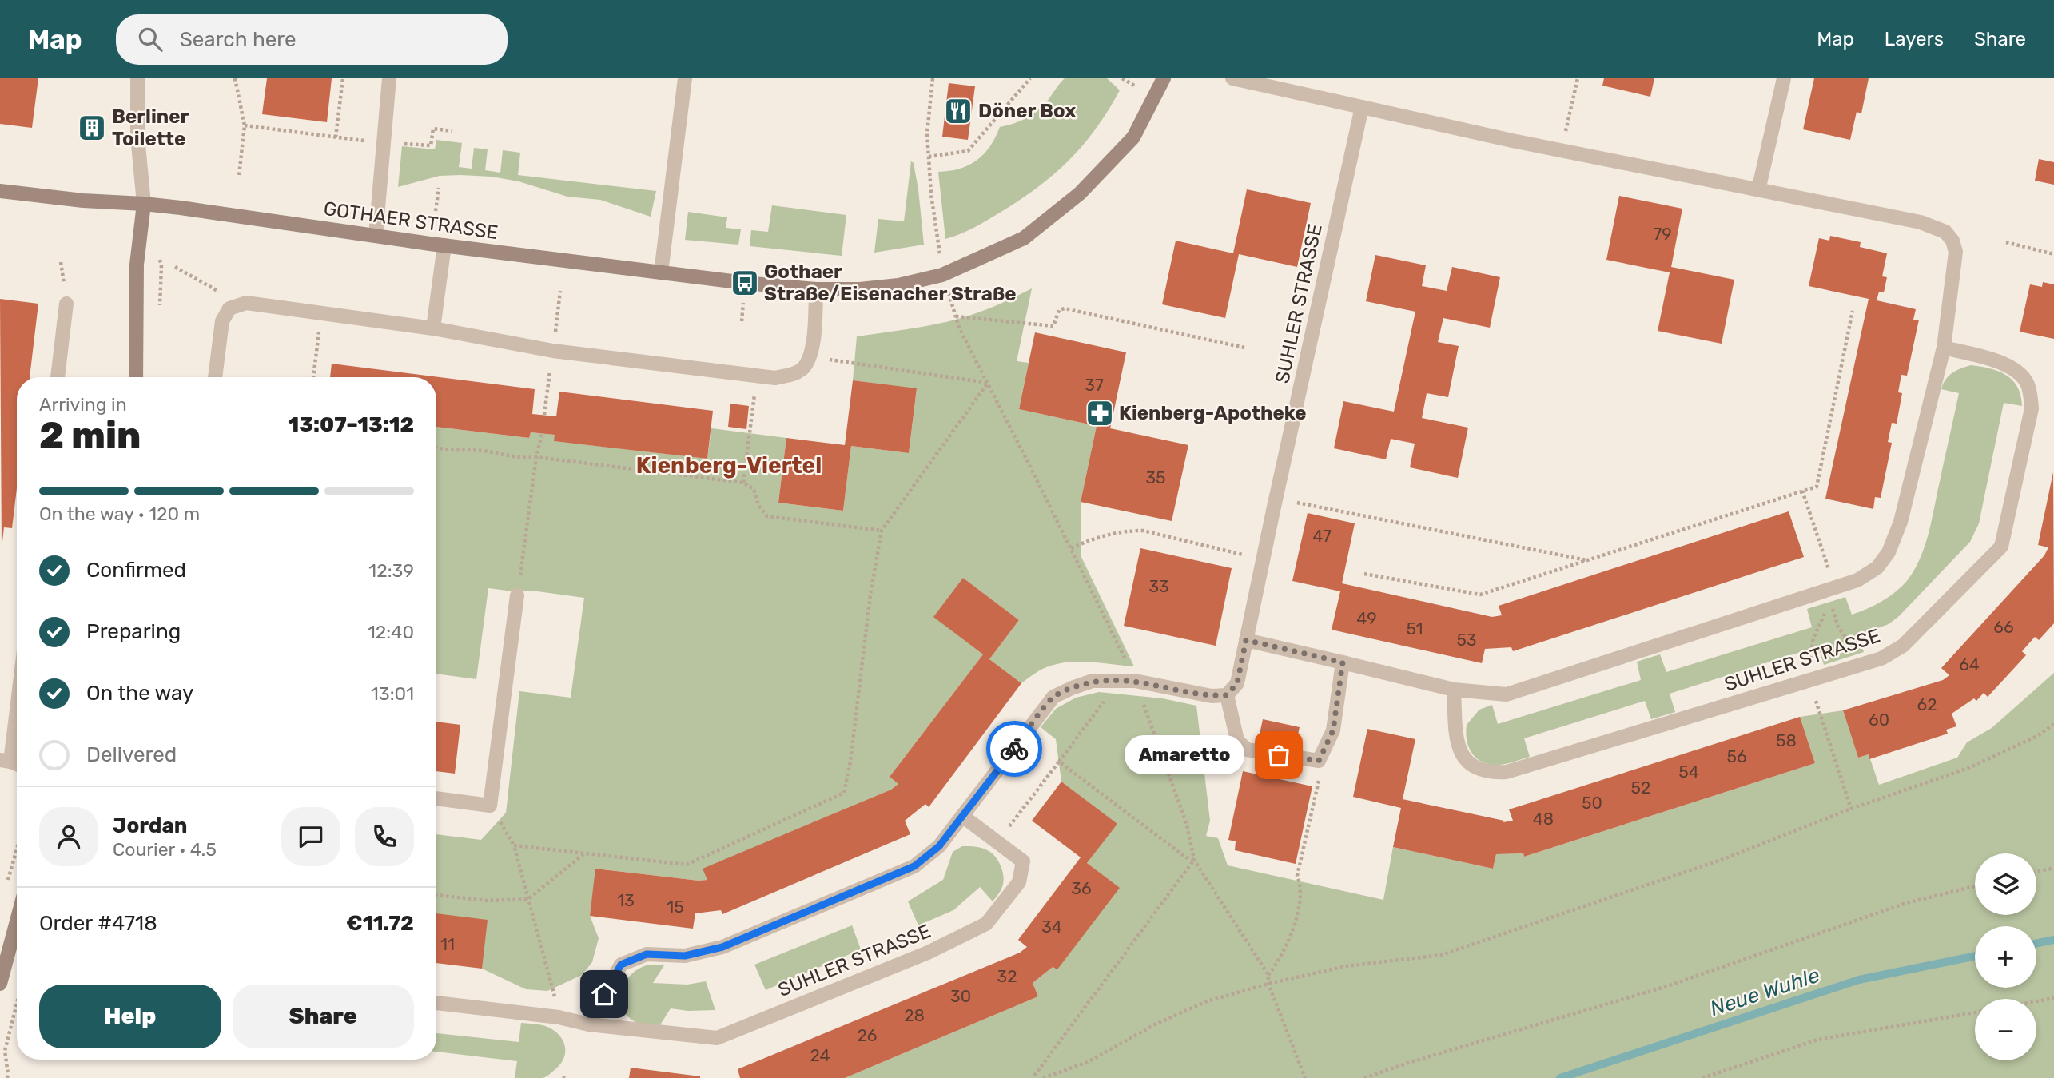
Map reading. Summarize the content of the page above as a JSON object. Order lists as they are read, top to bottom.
{
  "streets": {
    "street": ["GOTHAER STRASSE", "SUHLER STRASSE"]
  },
  "districts": ["Kienberg-Viertel"],
  "water": ["Neue Wuhle"],
  "places": {
    "restaurant": ["Döner Box"],
    "building": ["Berliner Toilette"],
    "bus stop": ["Gothaer Straße/Eisenacher Straße"],
    "pharmacy": ["Kienberg-Apotheke"],
    "other": ["Amaretto"]
  },
  "house_numbers": [
    "79",
    "37",
    "35",
    "47",
    "33",
    "49",
    "66",
    "51",
    "53",
    "64",
    "62",
    "60",
    "58",
    "56",
    "54",
    "52",
    "50",
    "48",
    "36",
    "13",
    "15",
    "34",
    "11",
    "32",
    "30",
    "28",
    "26",
    "24"
  ],
  "page": {
    "header": "Map",
    "search": "Search here",
    "nav": ["Map", "Layers", "Share"],
    "heading": ["2 min", "Arriving in", "13:07–13:12"],
    "panel": [
      "Jordan",
      "Courier · 4.5",
      "Order #4718",
      "€11.72"
    ],
    "bar": "On the way · 120 m",
    "list": [
      ["Confirmed", "12:39"],
      ["Preparing", "12:40"],
      ["On the way", "13:01"],
      "Delivered"
    ],
    "bubble": "Amaretto",
    "map_buttons": ["+", "−"],
    "buttons": ["Help", "Share"]
  }
}
